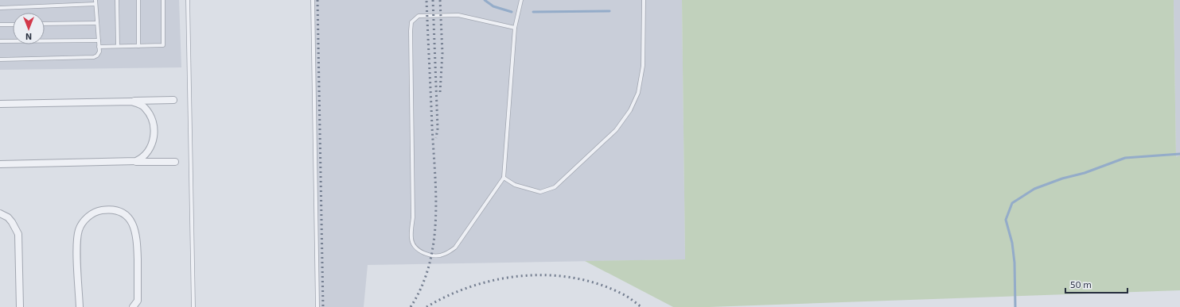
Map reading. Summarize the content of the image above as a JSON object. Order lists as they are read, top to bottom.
{
  "scale_bar": "50 m",
  "north": "bottom"
}
